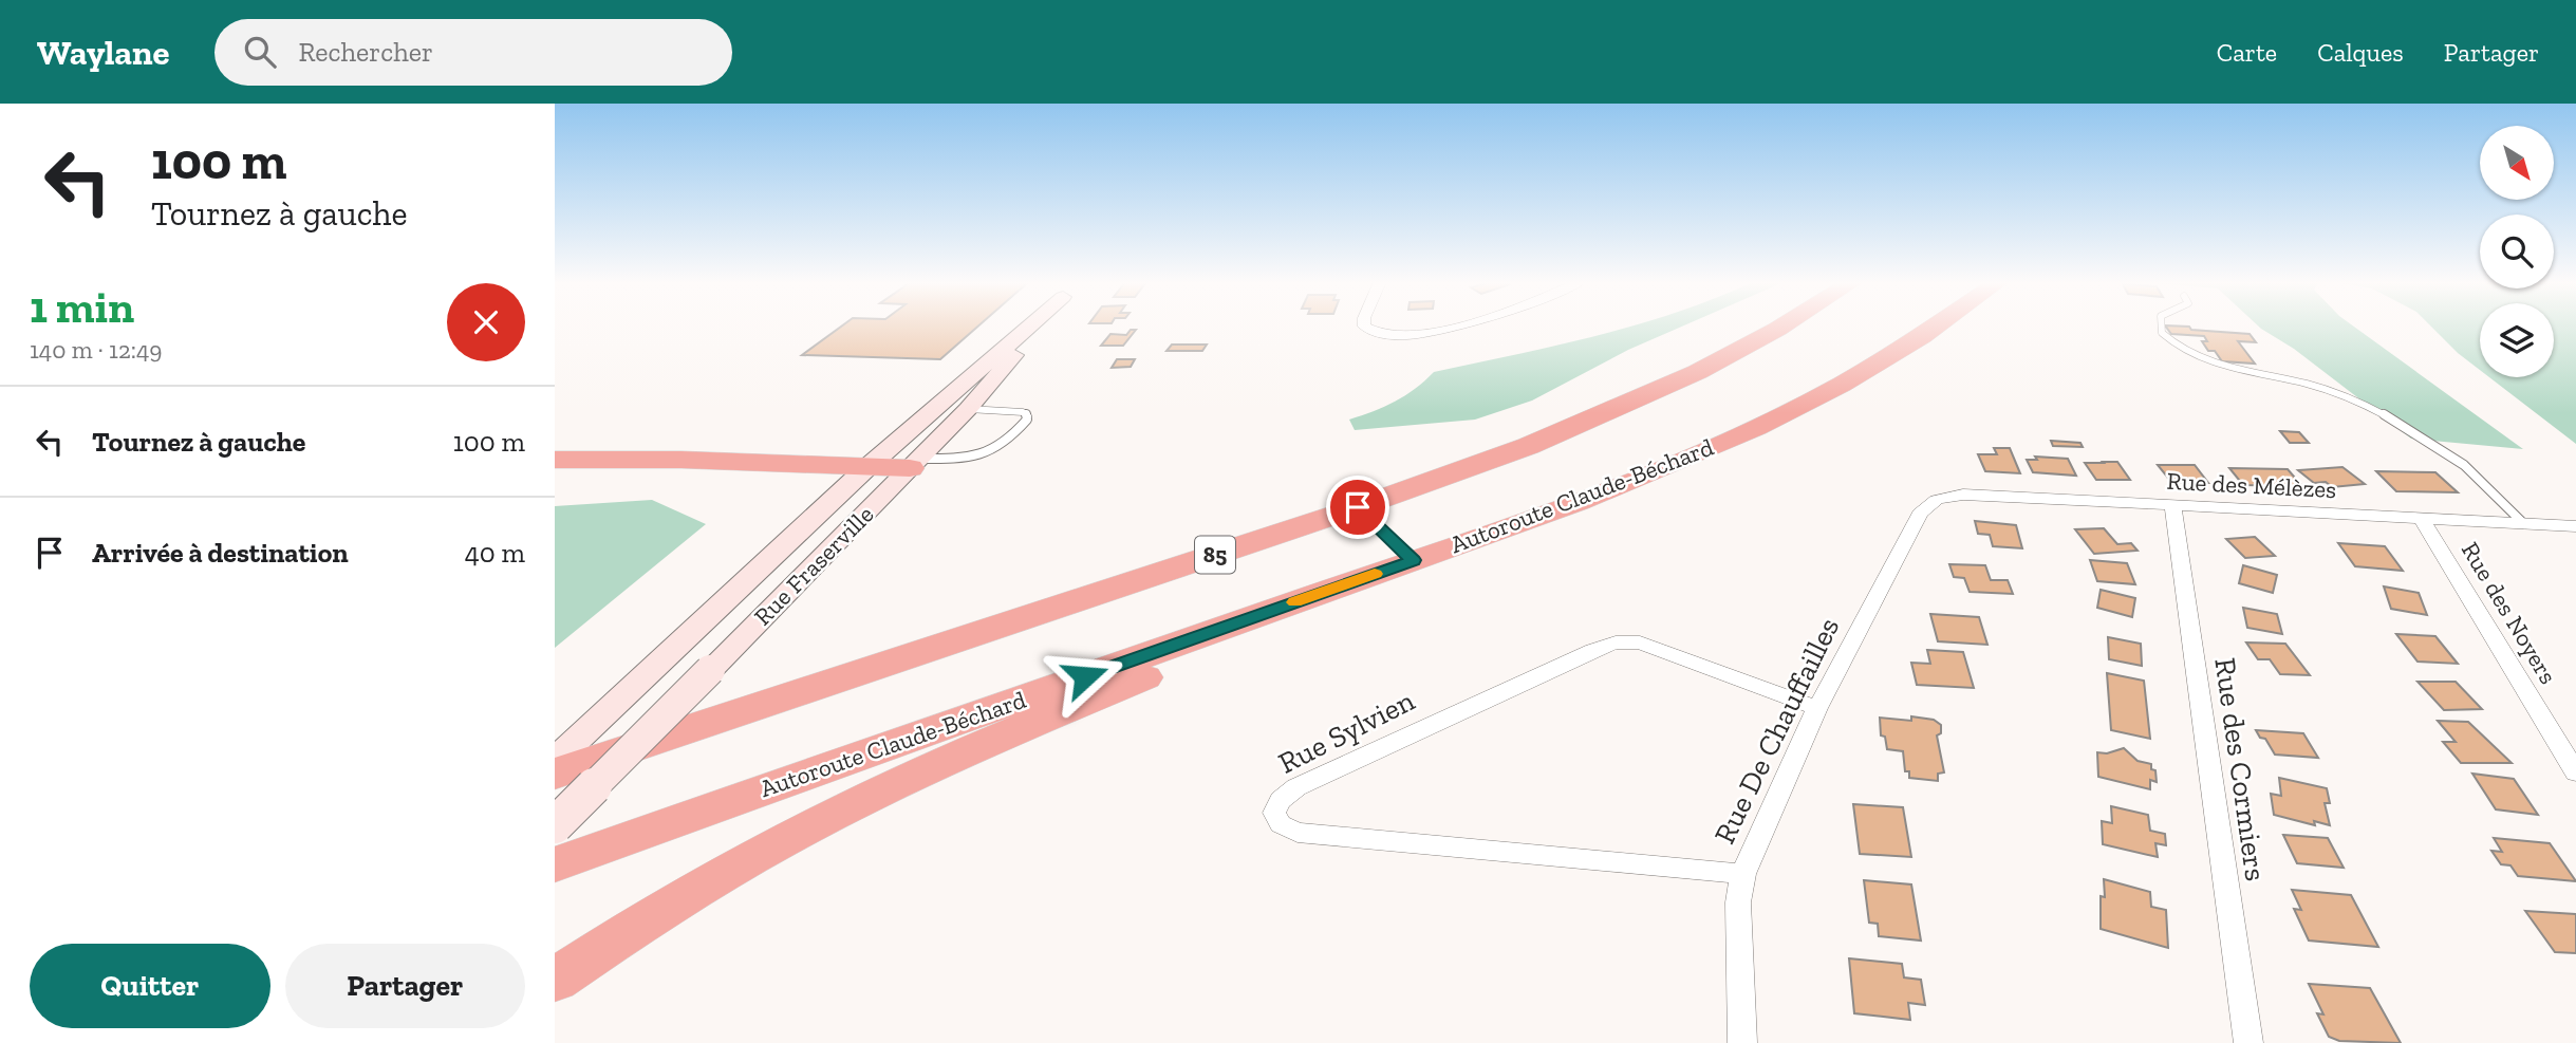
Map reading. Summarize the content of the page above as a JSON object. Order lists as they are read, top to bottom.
{
  "streets": {
    "highway": ["Autoroute Claude-Béchard", "85"],
    "main road": ["Rue Fraserville"],
    "street": [
      "Rue des Mélèzes",
      "Rue des Noyers",
      "Rue De Chauffailles",
      "Rue Sylvien",
      "Rue des Cormiers"
    ]
  },
  "crossings": [
    ["Rue des Mélèzes", "Rue des Noyers"],
    ["Rue des Mélèzes", "Rue De Chauffailles"],
    ["Rue des Mélèzes", "Rue des Cormiers"],
    ["Rue De Chauffailles", "Rue Sylvien"]
  ],
  "north": "bottom right",
  "page": {
    "header": "Waylane",
    "search": "Rechercher",
    "nav": ["Carte", "Calques", "Partager"],
    "turn": ["100 m", "Tournez à gauche"],
    "heading": ["1 min", "140 m · 12:49"],
    "list": [
      {
        "name": "Tournez à gauche",
        "value": "100 m"
      },
      {
        "name": "Arrivée à destination",
        "value": "40 m"
      }
    ],
    "buttons": ["Quitter", "Partager"]
  }
}
